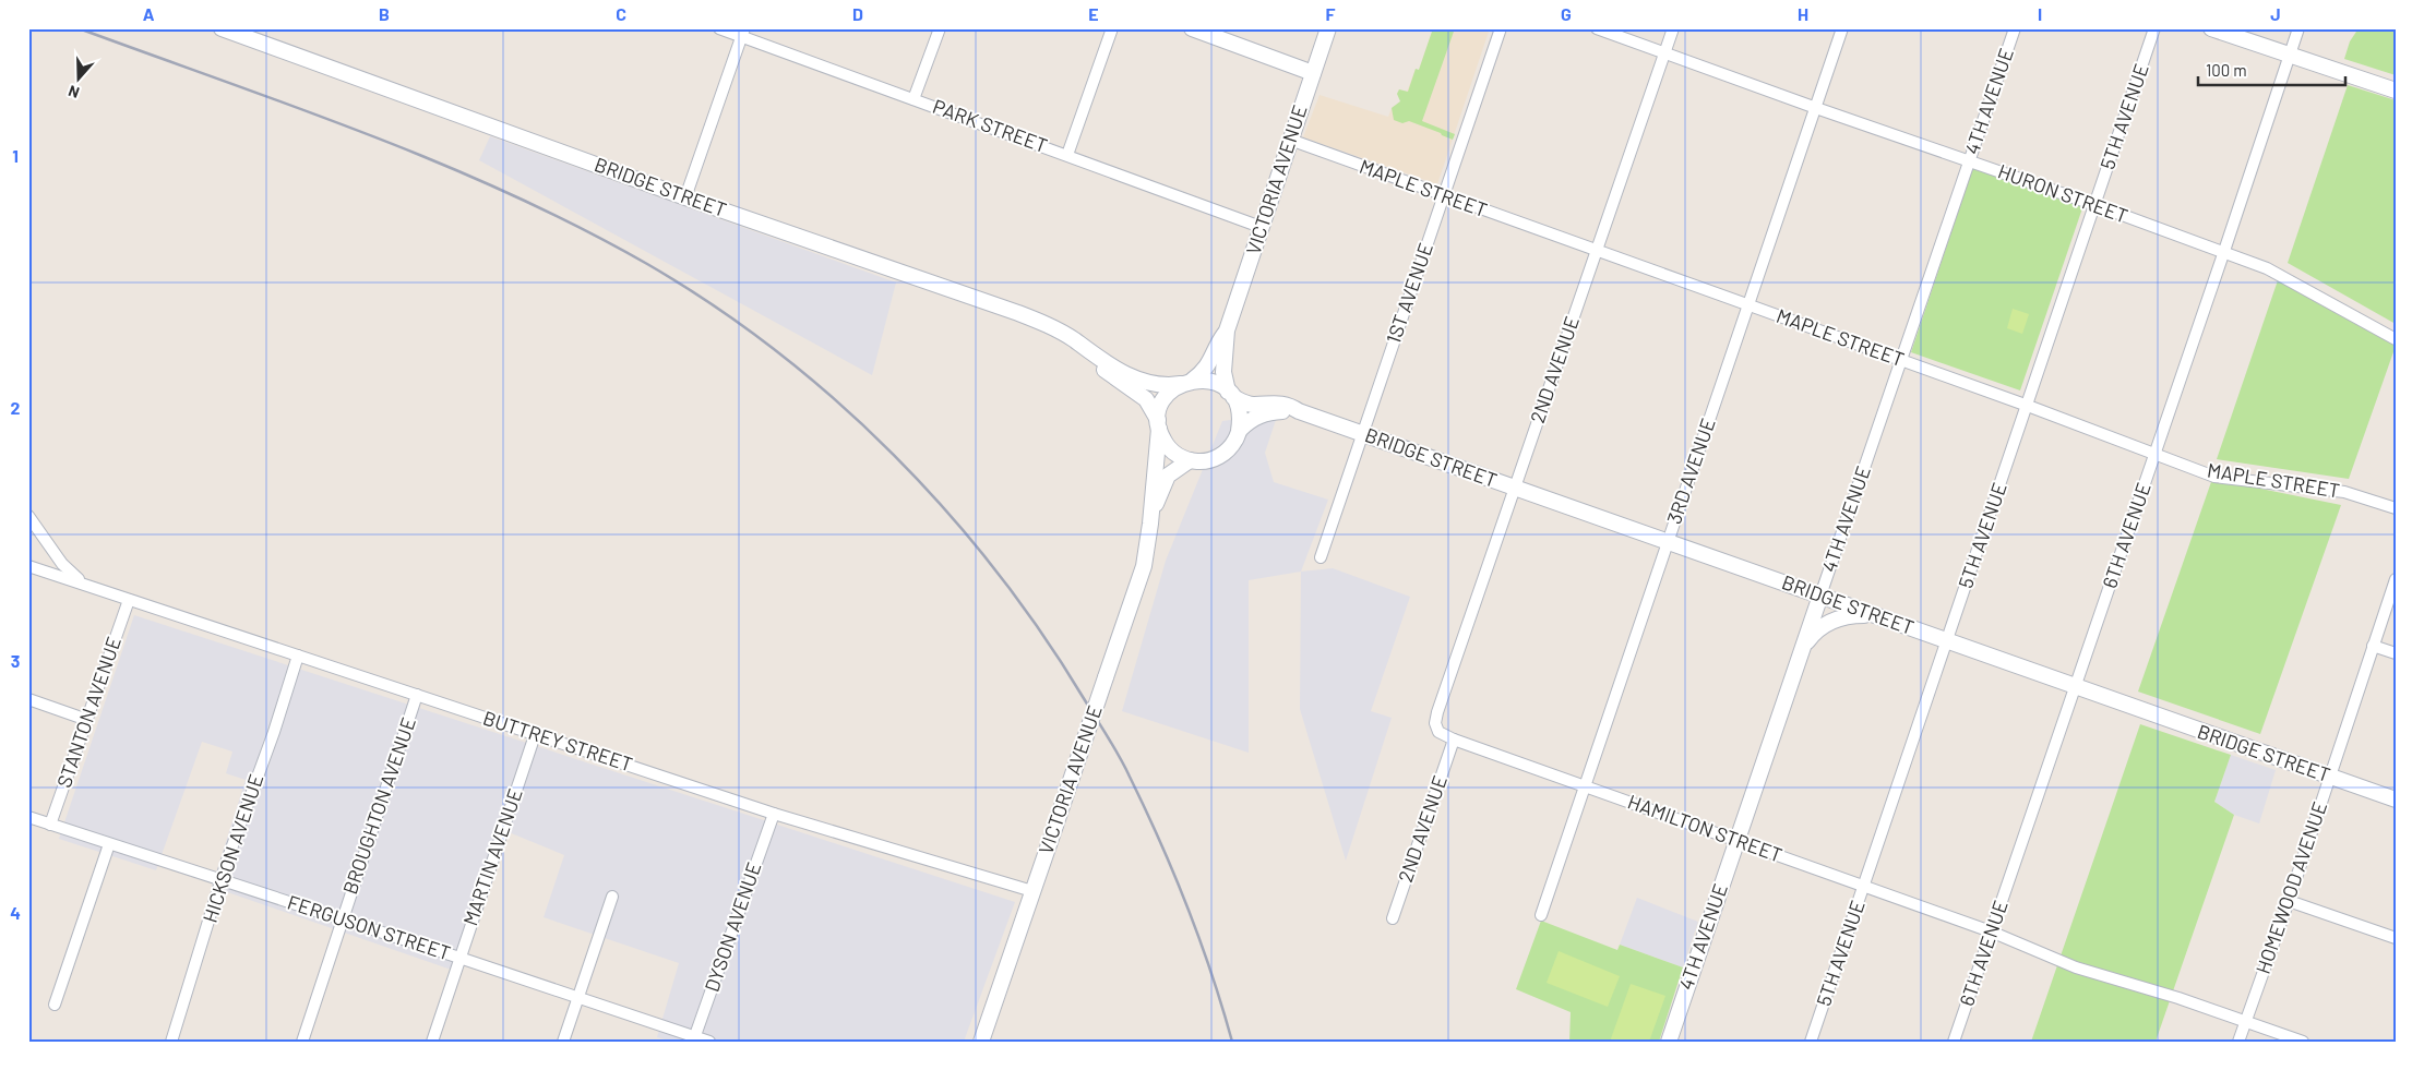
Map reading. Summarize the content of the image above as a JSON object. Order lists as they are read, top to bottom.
{
  "streets": {
    "main road": ["4TH AVENUE", "VICTORIA AVENUE", "BRIDGE STREET"],
    "street": [
      "5TH AVENUE",
      "PARK STREET",
      "MAPLE STREET",
      "HURON STREET",
      "1ST AVENUE",
      "2ND AVENUE",
      "3RD AVENUE",
      "6TH AVENUE",
      "STANTON AVENUE",
      "BUTTREY STREET",
      "BROUGHTON AVENUE",
      "HAMILTON STREET",
      "HICKSON AVENUE",
      "MARTIN AVENUE",
      "HOMEWOOD AVENUE",
      "DYSON AVENUE",
      "FERGUSON STREET"
    ]
  },
  "crossings": [
    ["4TH AVENUE", "BRIDGE STREET"],
    ["4TH AVENUE", "MAPLE STREET"],
    ["4TH AVENUE", "HURON STREET"],
    ["4TH AVENUE", "HAMILTON STREET"],
    ["5TH AVENUE", "BRIDGE STREET"],
    ["5TH AVENUE", "MAPLE STREET"],
    ["5TH AVENUE", "HURON STREET"],
    ["5TH AVENUE", "HAMILTON STREET"],
    ["PARK STREET", "VICTORIA AVENUE"],
    ["VICTORIA AVENUE", "BRIDGE STREET"],
    ["VICTORIA AVENUE", "MAPLE STREET"],
    ["VICTORIA AVENUE", "BUTTREY STREET"],
    ["BRIDGE STREET", "1ST AVENUE"],
    ["BRIDGE STREET", "2ND AVENUE"],
    ["BRIDGE STREET", "3RD AVENUE"],
    ["BRIDGE STREET", "6TH AVENUE"],
    ["BRIDGE STREET", "HOMEWOOD AVENUE"],
    ["MAPLE STREET", "1ST AVENUE"],
    ["MAPLE STREET", "2ND AVENUE"],
    ["MAPLE STREET", "3RD AVENUE"],
    ["MAPLE STREET", "6TH AVENUE"],
    ["HURON STREET", "2ND AVENUE"],
    ["HURON STREET", "3RD AVENUE"],
    ["HURON STREET", "6TH AVENUE"],
    ["2ND AVENUE", "HAMILTON STREET"],
    ["3RD AVENUE", "HAMILTON STREET"],
    ["6TH AVENUE", "HAMILTON STREET"],
    ["STANTON AVENUE", "BUTTREY STREET"],
    ["STANTON AVENUE", "FERGUSON STREET"],
    ["BUTTREY STREET", "BROUGHTON AVENUE"],
    ["BUTTREY STREET", "HICKSON AVENUE"],
    ["BUTTREY STREET", "MARTIN AVENUE"],
    ["BUTTREY STREET", "DYSON AVENUE"],
    ["BROUGHTON AVENUE", "FERGUSON STREET"],
    ["HAMILTON STREET", "HOMEWOOD AVENUE"],
    ["HICKSON AVENUE", "FERGUSON STREET"],
    ["MARTIN AVENUE", "FERGUSON STREET"],
    ["DYSON AVENUE", "FERGUSON STREET"]
  ],
  "scale_bar": "100 m",
  "north": "bottom",
  "grid": {
    "columns": [
      "A",
      "B",
      "C",
      "D",
      "E",
      "F",
      "G",
      "H",
      "I",
      "J"
    ],
    "rows": [
      "1",
      "2",
      "3",
      "4"
    ]
  }
}
